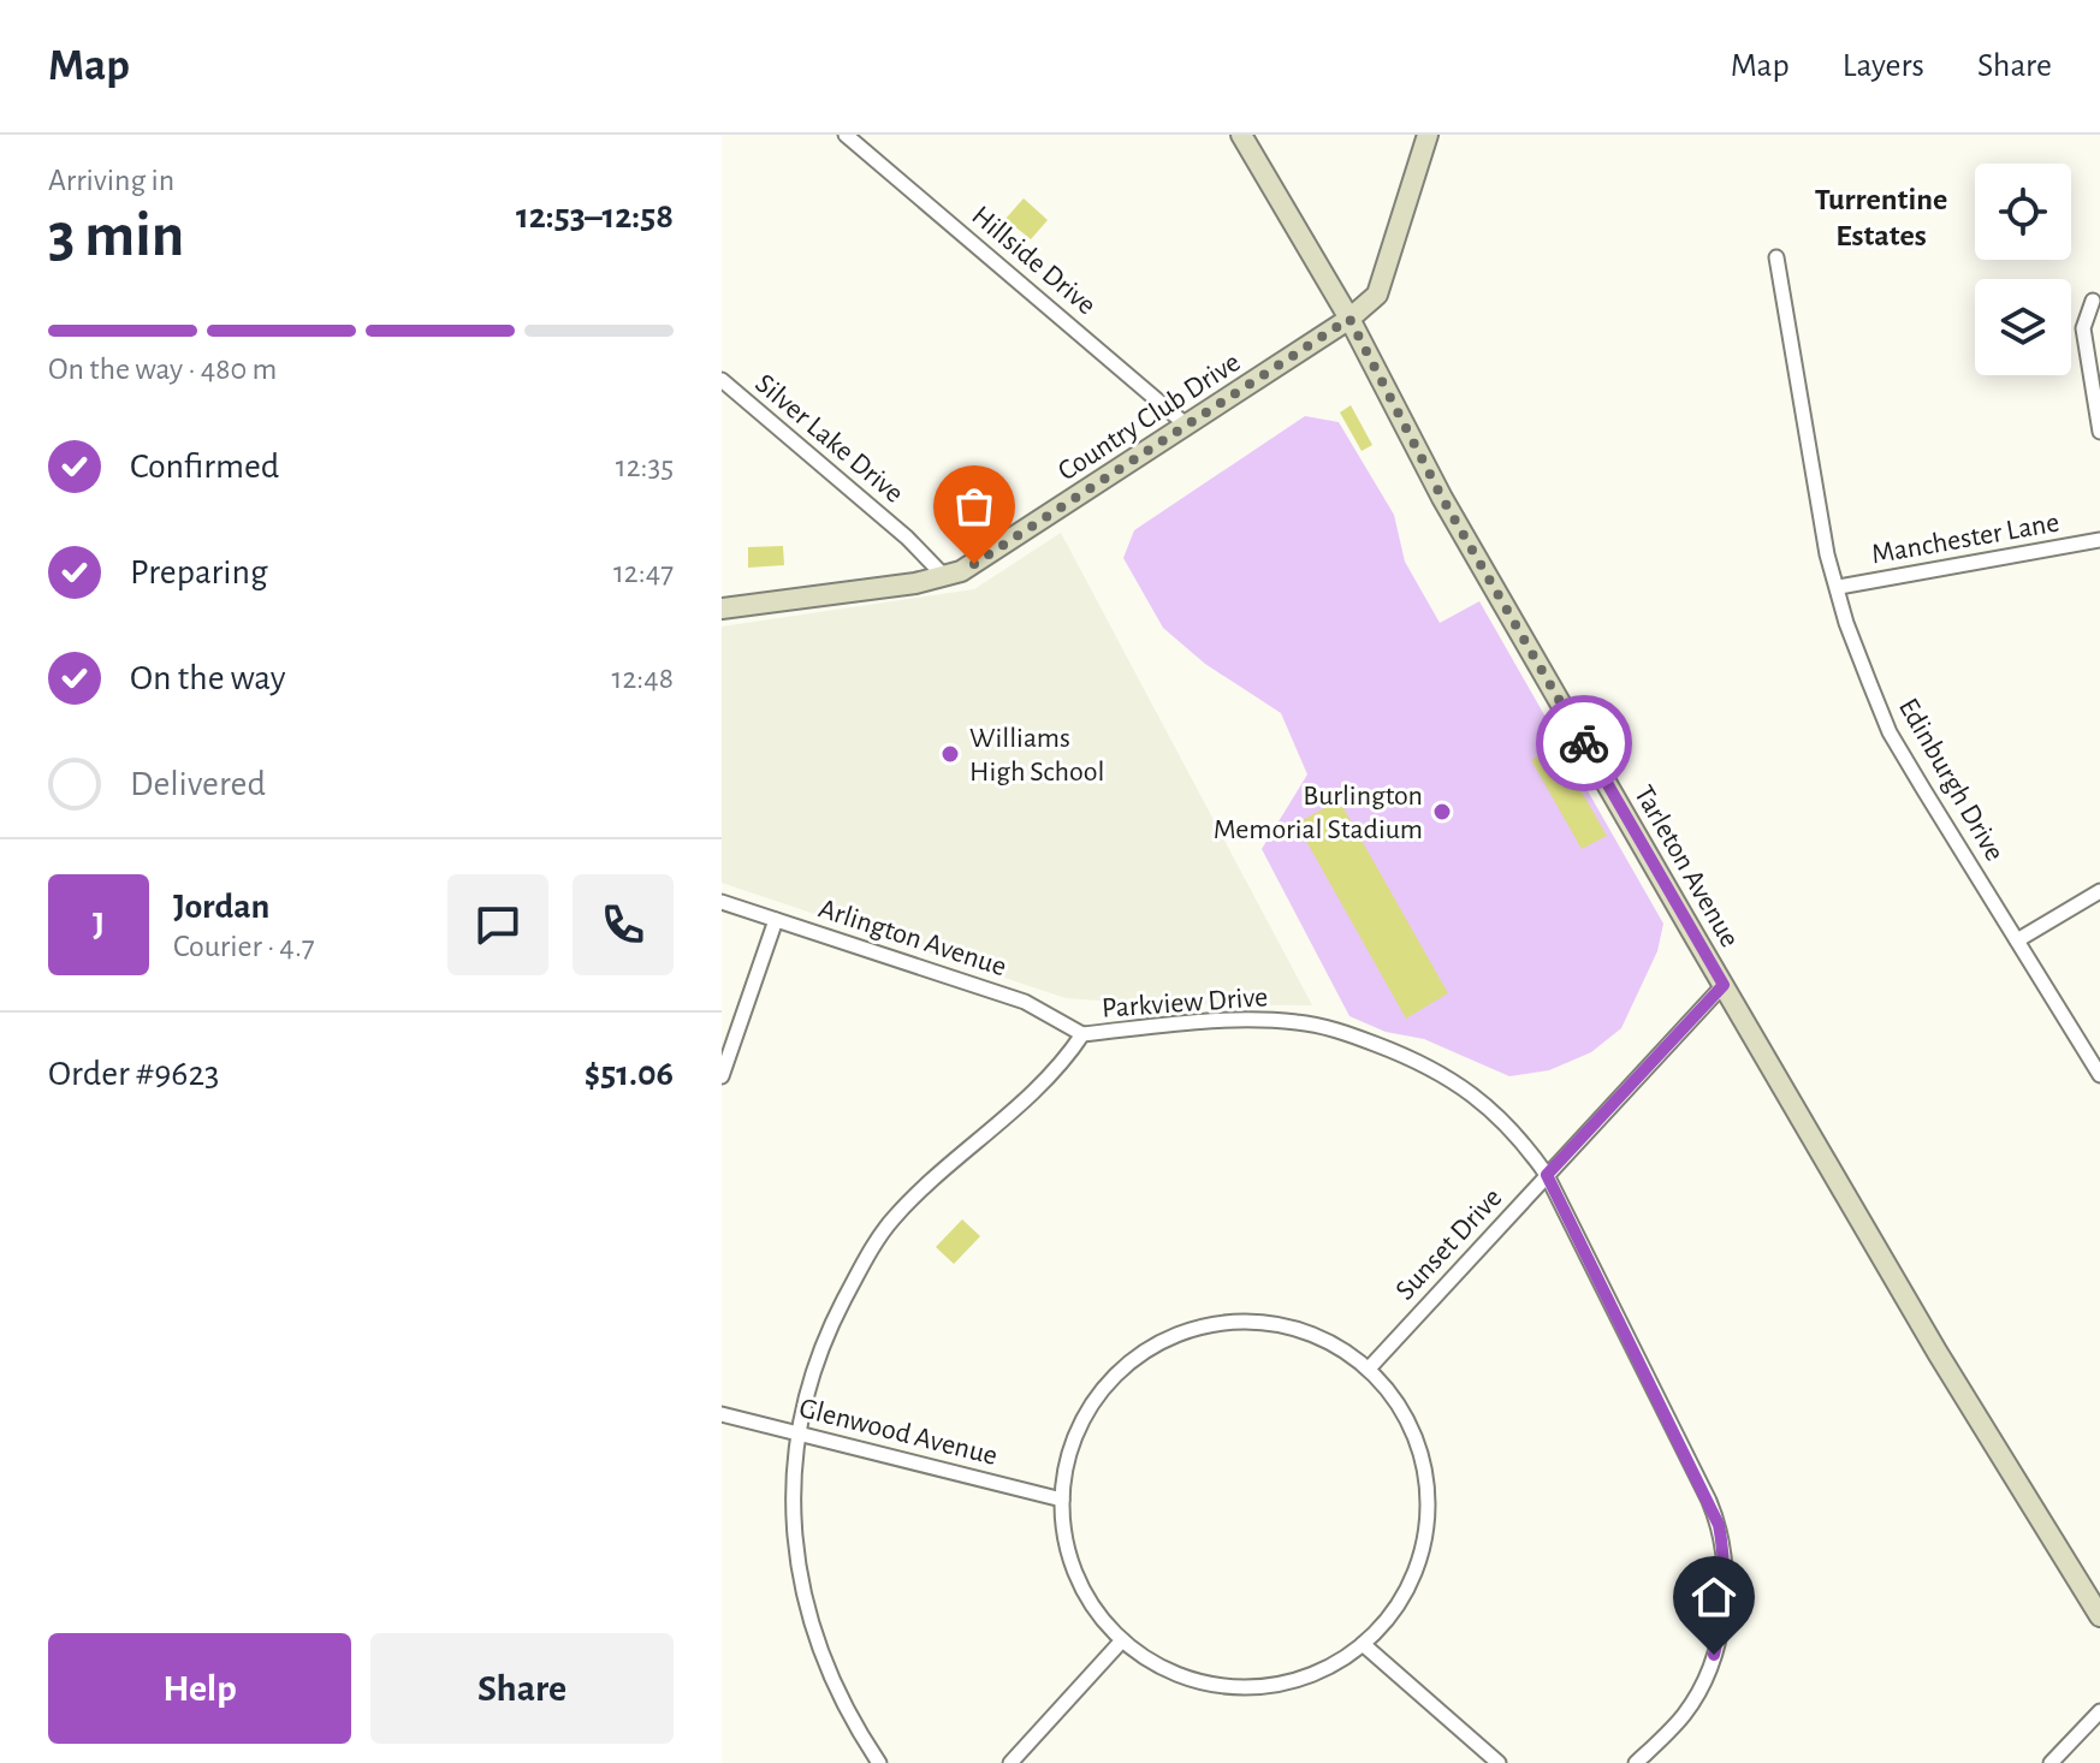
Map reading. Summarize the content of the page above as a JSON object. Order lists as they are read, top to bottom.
{
  "streets": {
    "street": [
      "Hillside Drive",
      "Country Club Drive",
      "Silver Lake Drive",
      "Manchester Lane",
      "Edinburgh Drive",
      "Tarleton Avenue",
      "Arlington Avenue",
      "Parkview Drive",
      "Sunset Drive",
      "Glenwood Avenue"
    ]
  },
  "crossings": [
    ["Hillside Drive", "Country Club Drive"],
    ["Country Club Drive", "Silver Lake Drive"],
    ["Country Club Drive", "Tarleton Avenue"],
    ["Manchester Lane", "Edinburgh Drive"],
    ["Tarleton Avenue", "Sunset Drive"],
    ["Arlington Avenue", "Parkview Drive"],
    ["Parkview Drive", "Sunset Drive"],
    ["Parkview Drive", "Glenwood Avenue"]
  ],
  "districts": ["Turrentine Estates"],
  "places": ["Williams High School", "Burlington Memorial Stadium"],
  "page": {
    "header": "Map",
    "nav": ["Map", "Layers", "Share"],
    "heading": ["3 min", "Arriving in", "12:53–12:58"],
    "panel": [
      "Jordan",
      "Courier · 4.7",
      "Order #9623",
      "$51.06"
    ],
    "bar": "On the way · 480 m",
    "list": [
      ["Confirmed", "12:35"],
      ["Preparing", "12:47"],
      ["On the way", "12:48"],
      "Delivered"
    ],
    "round": "J",
    "buttons": ["Help", "Share"]
  }
}
